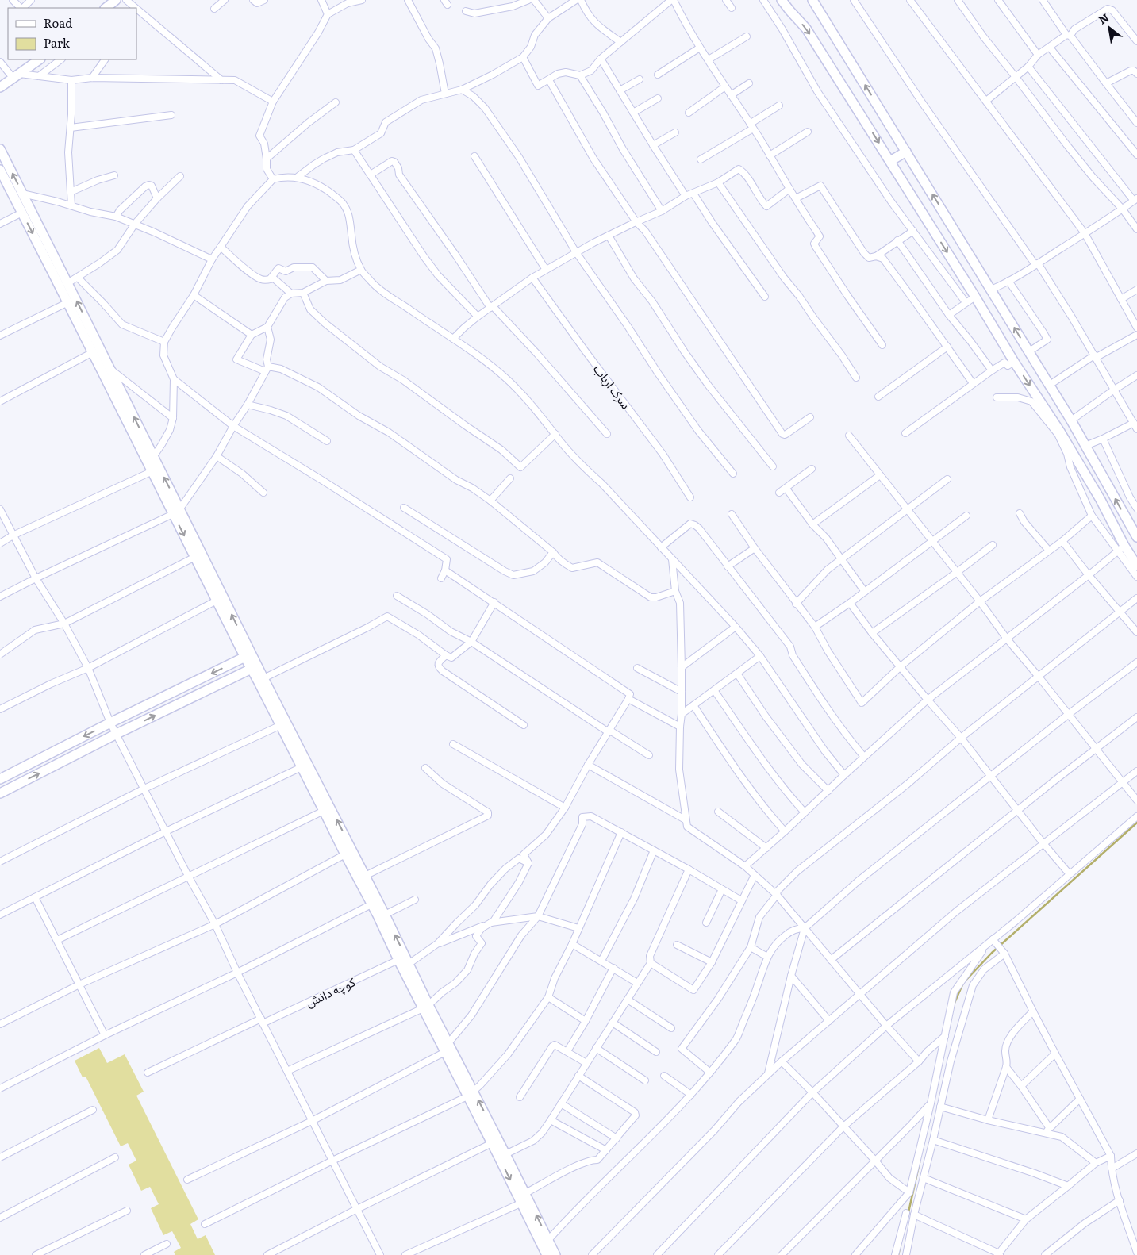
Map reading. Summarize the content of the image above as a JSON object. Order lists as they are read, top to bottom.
{
  "streets": {
    "street": ["سرک ارباب", "کوچه دانش"]
  },
  "legend": ["Road", "Park"],
  "north": "top left"
}
